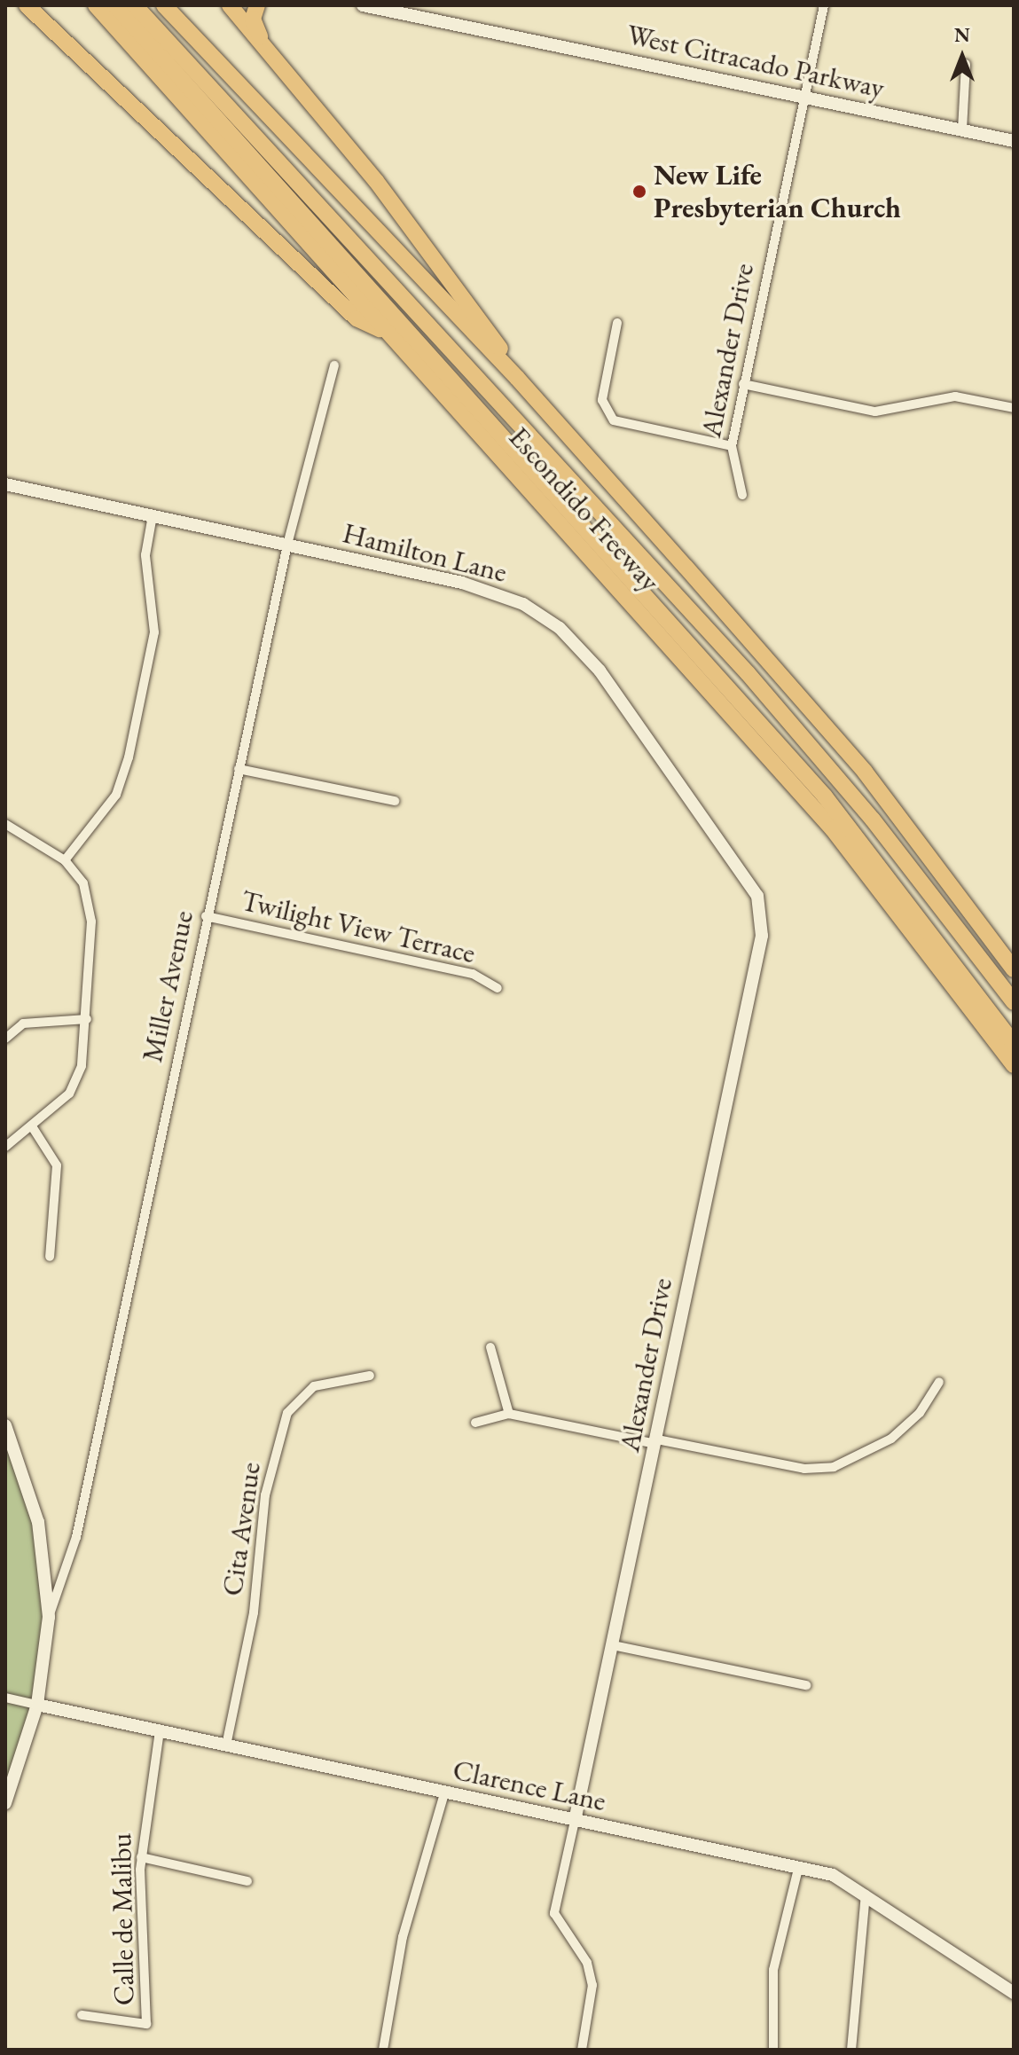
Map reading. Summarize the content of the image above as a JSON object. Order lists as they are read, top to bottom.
{
  "streets": {
    "highway": ["Escondido Freeway"],
    "street": [
      "West Citracado Parkway",
      "Alexander Drive",
      "Hamilton Lane",
      "Twilight View Terrace",
      "Miller Avenue",
      "Cita Avenue",
      "Clarence Lane",
      "Calle de Malibu"
    ]
  },
  "crossings": [
    ["West Citracado Parkway", "Alexander Drive"],
    ["Alexander Drive", "Hamilton Lane"],
    ["Alexander Drive", "Clarence Lane"],
    ["Hamilton Lane", "Miller Avenue"],
    ["Twilight View Terrace", "Miller Avenue"],
    ["Cita Avenue", "Clarence Lane"],
    ["Clarence Lane", "Calle de Malibu"]
  ],
  "places": ["New Life Presbyterian Church"],
  "north": "top"
}
